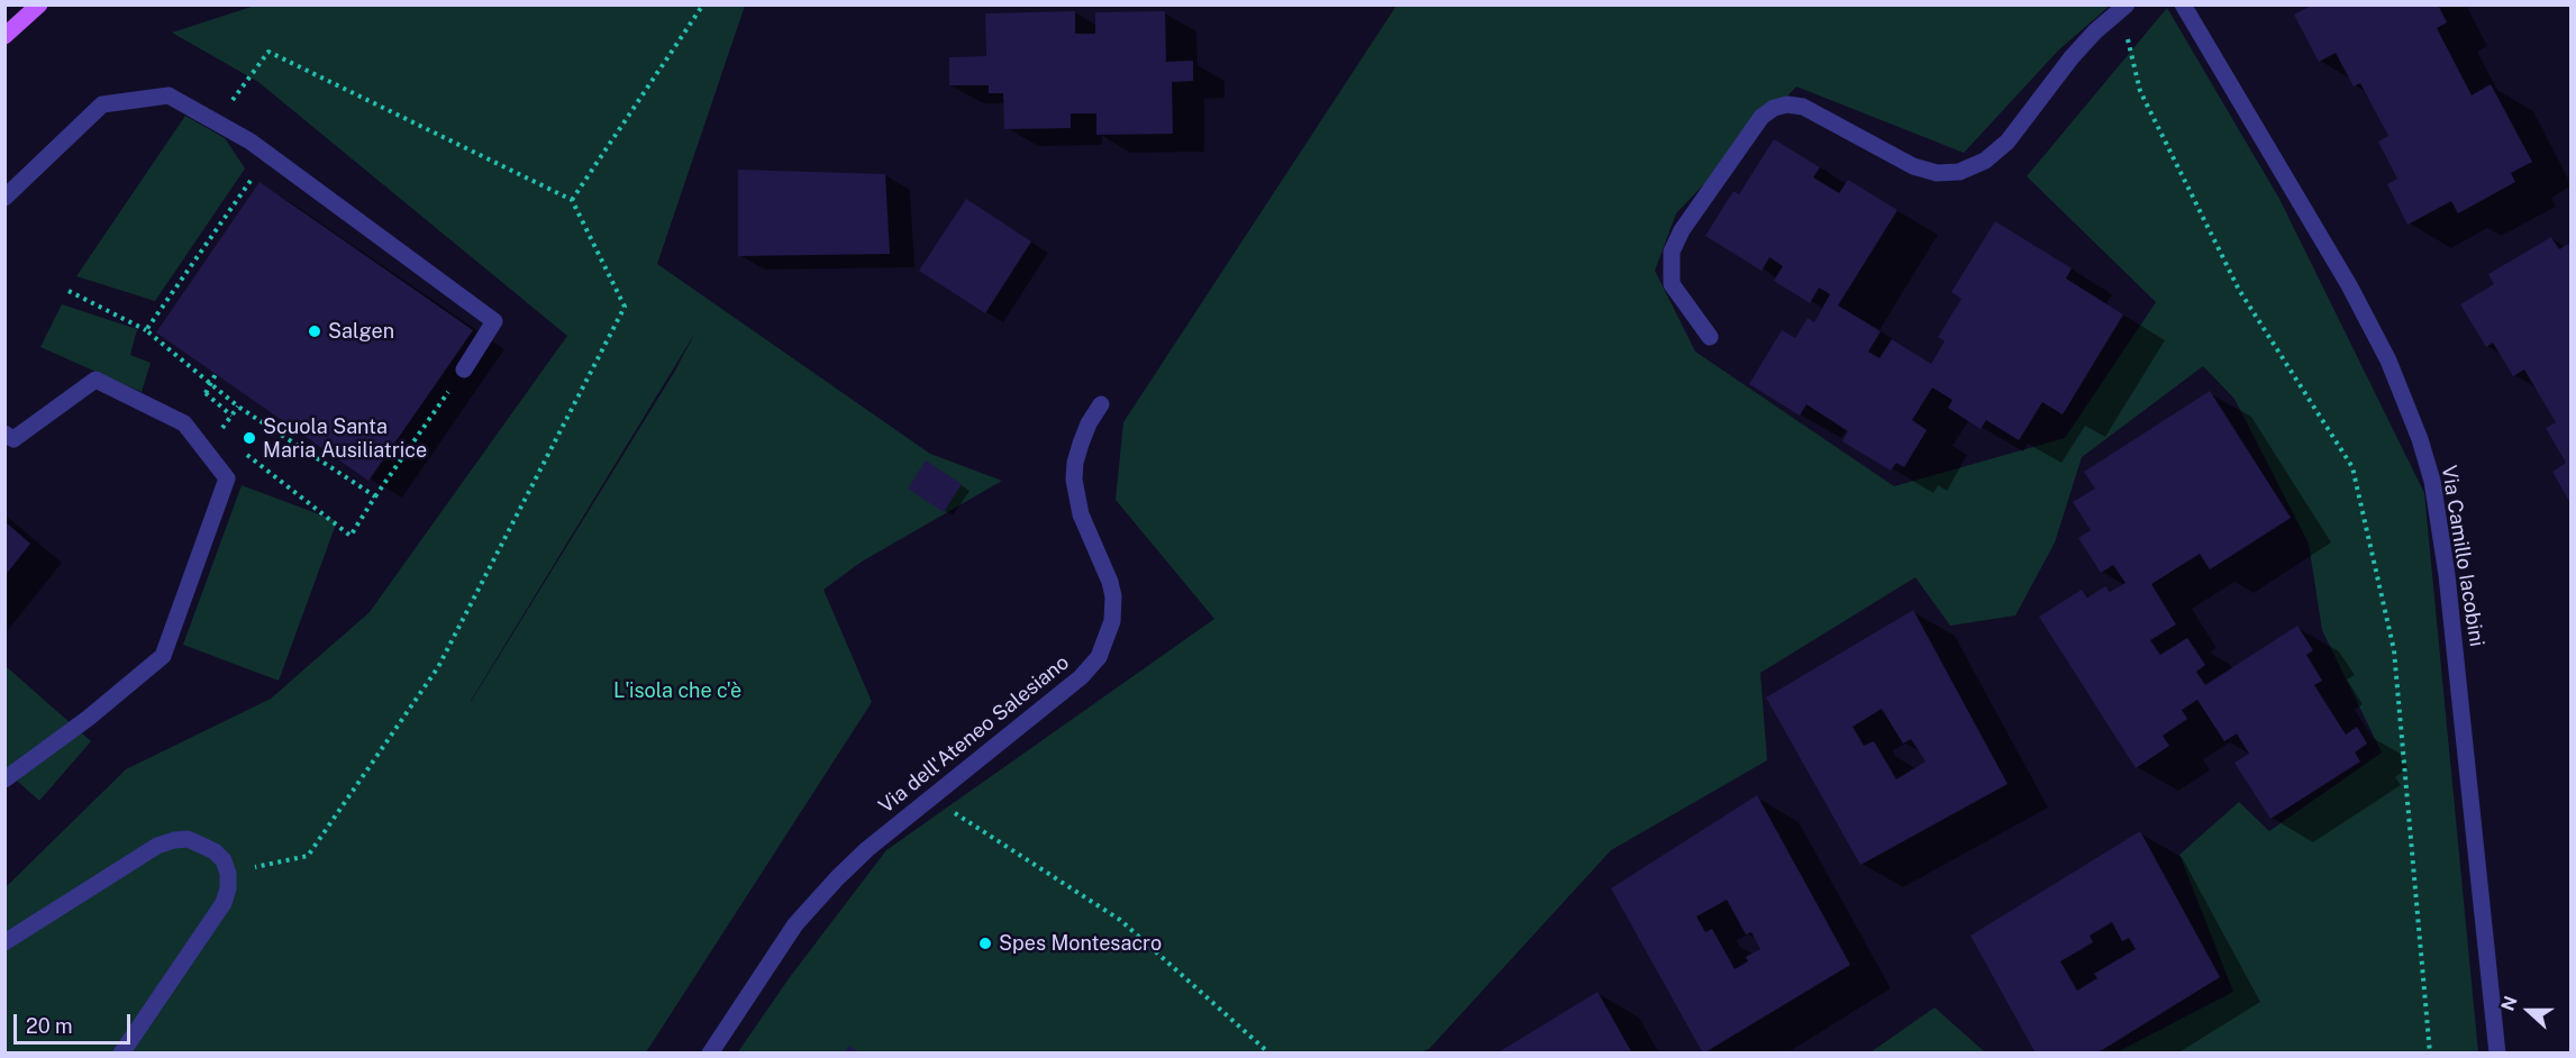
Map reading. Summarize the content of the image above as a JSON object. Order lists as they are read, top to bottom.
{
  "streets": {
    "street": ["Via Camillo Iacobini", "Via dell'Ateneo Salesiano"]
  },
  "parks": ["L'isola che c'è"],
  "places": ["Salgen", "Scuola Santa Maria Ausiliatrice", "Spes Montesacro"],
  "scale_bar": "20 m",
  "north": "left"
}
